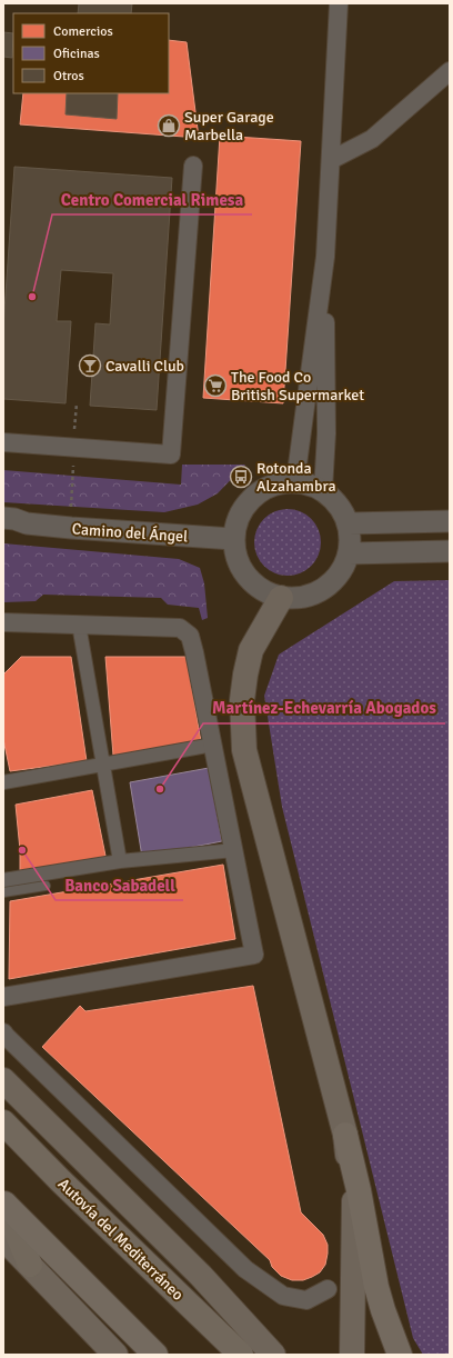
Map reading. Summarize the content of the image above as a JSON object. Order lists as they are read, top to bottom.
{
  "streets": {
    "highway": ["Autovía del Mediterráneo"],
    "street": ["Camino del Ángel"]
  },
  "places": {
    "shop": ["Super Garage Marbella"],
    "other": ["Centro Comercial Rimesa", "Martínez-Echevarría Abogados", "Banco Sabadell"],
    "bar": ["Cavalli Club"],
    "supermarket": ["The Food Co British Supermarket"],
    "bus stop": ["Rotonda Alzahambra"]
  },
  "legend": ["Comercios", "Oficinas", "Otros"]
}
